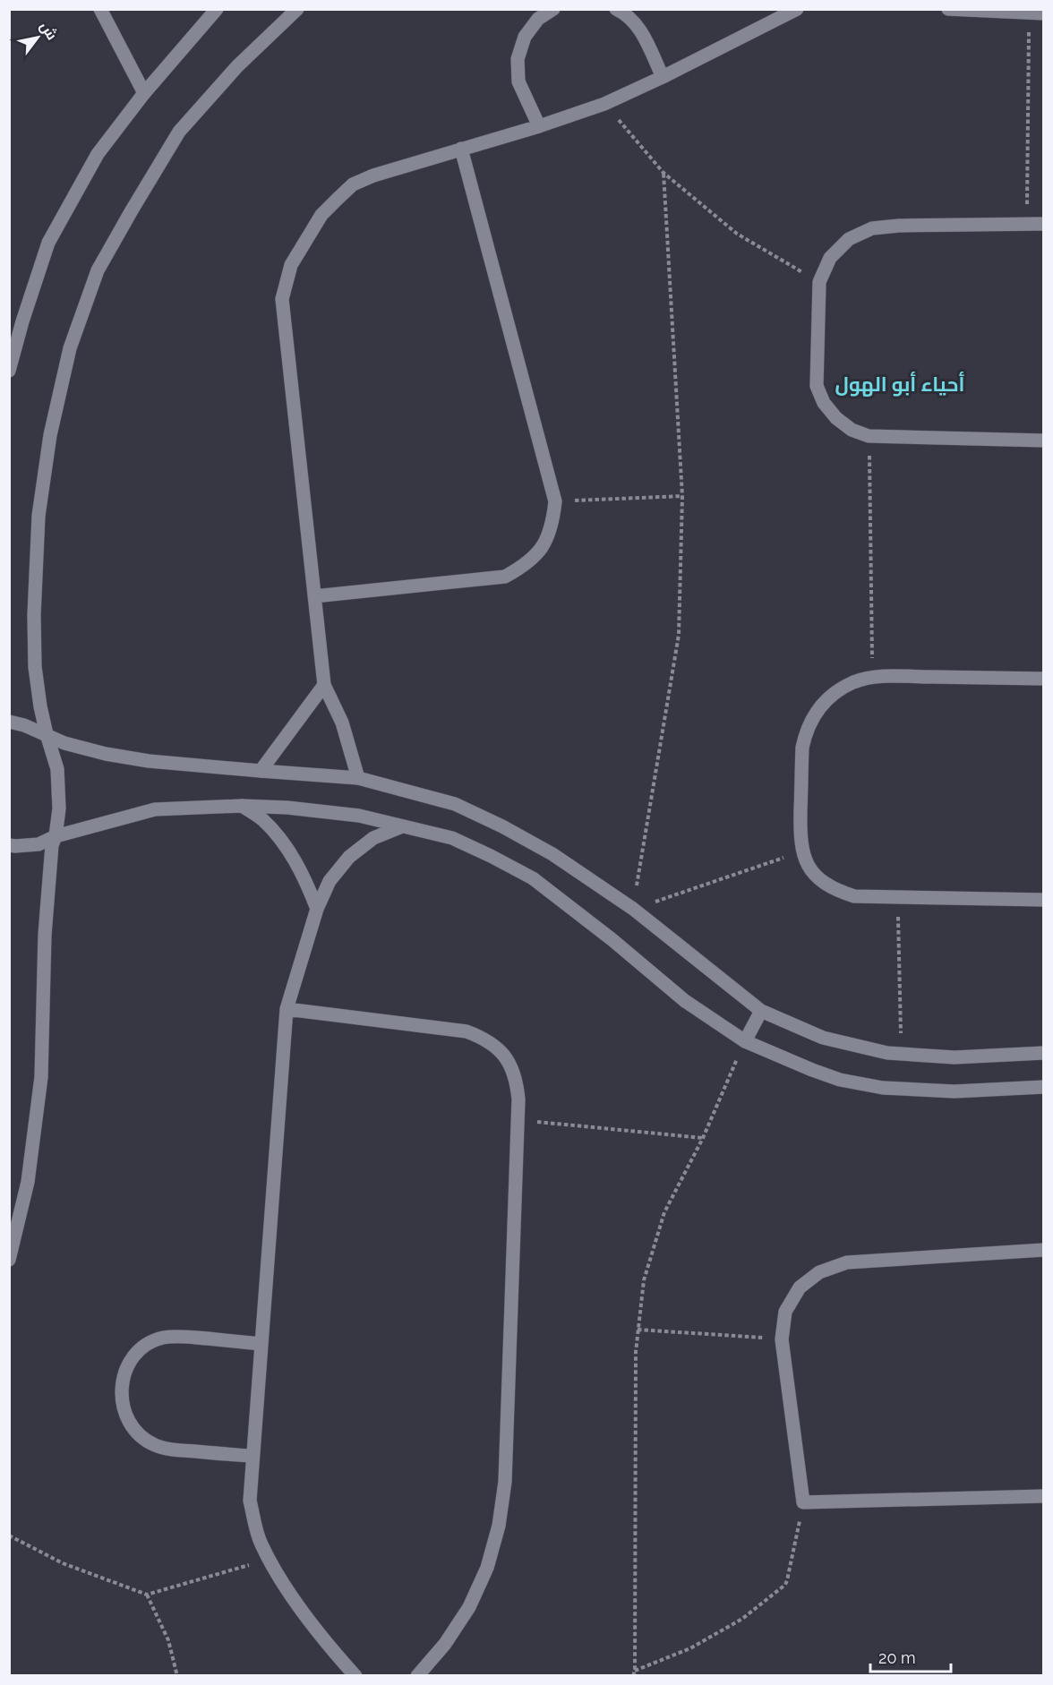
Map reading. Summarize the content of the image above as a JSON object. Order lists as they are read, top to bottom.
{
  "districts": ["أحياء أبو الهول"],
  "scale_bar": "20 m",
  "north": "top right"
}
